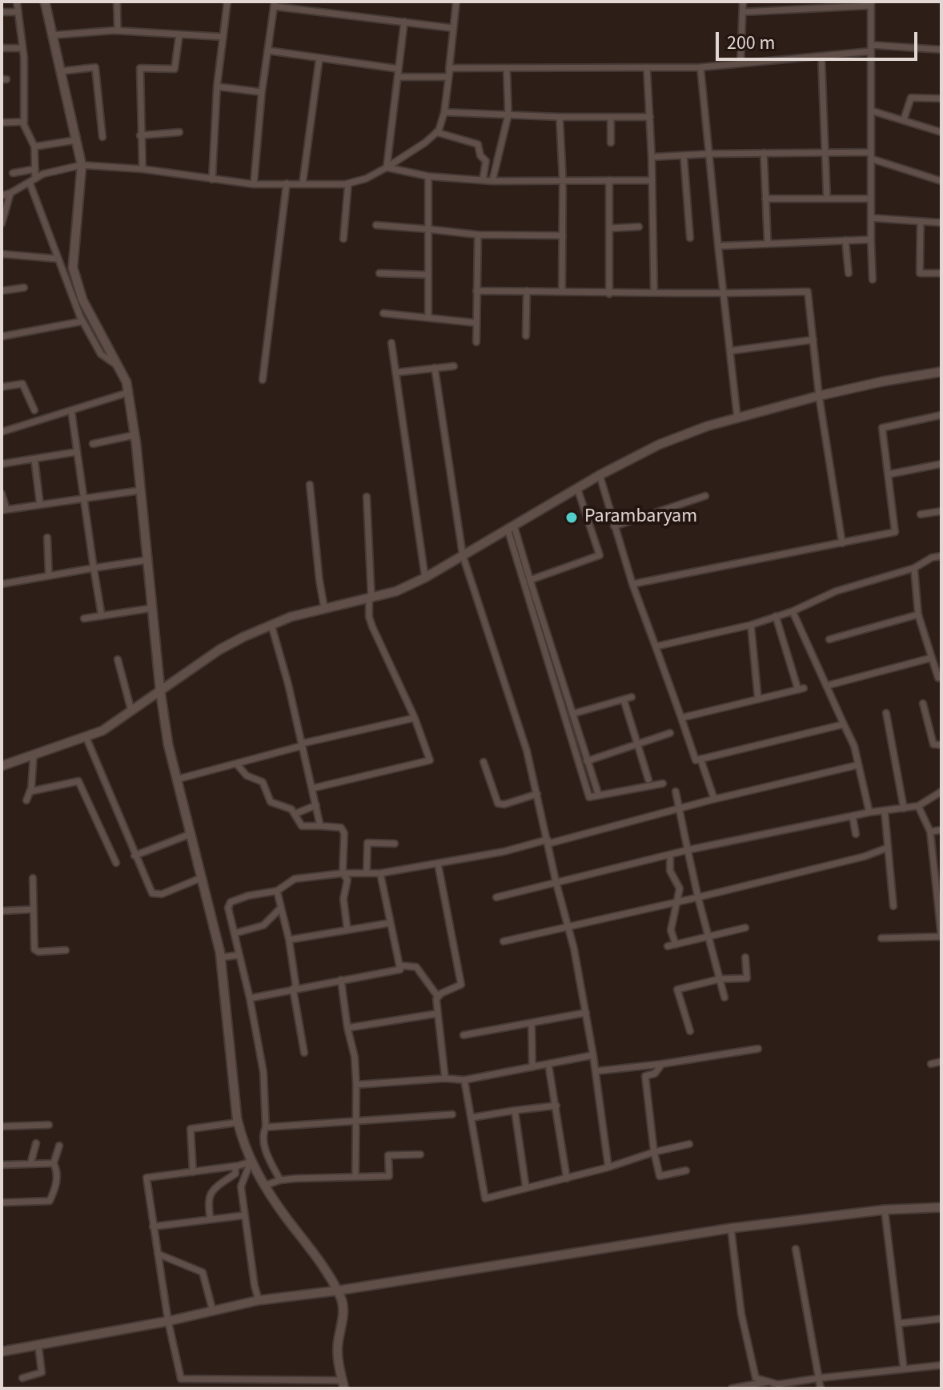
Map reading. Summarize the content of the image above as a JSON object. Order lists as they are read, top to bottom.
{
  "places": ["Parambaryam"],
  "scale_bar": "200 m"
}
